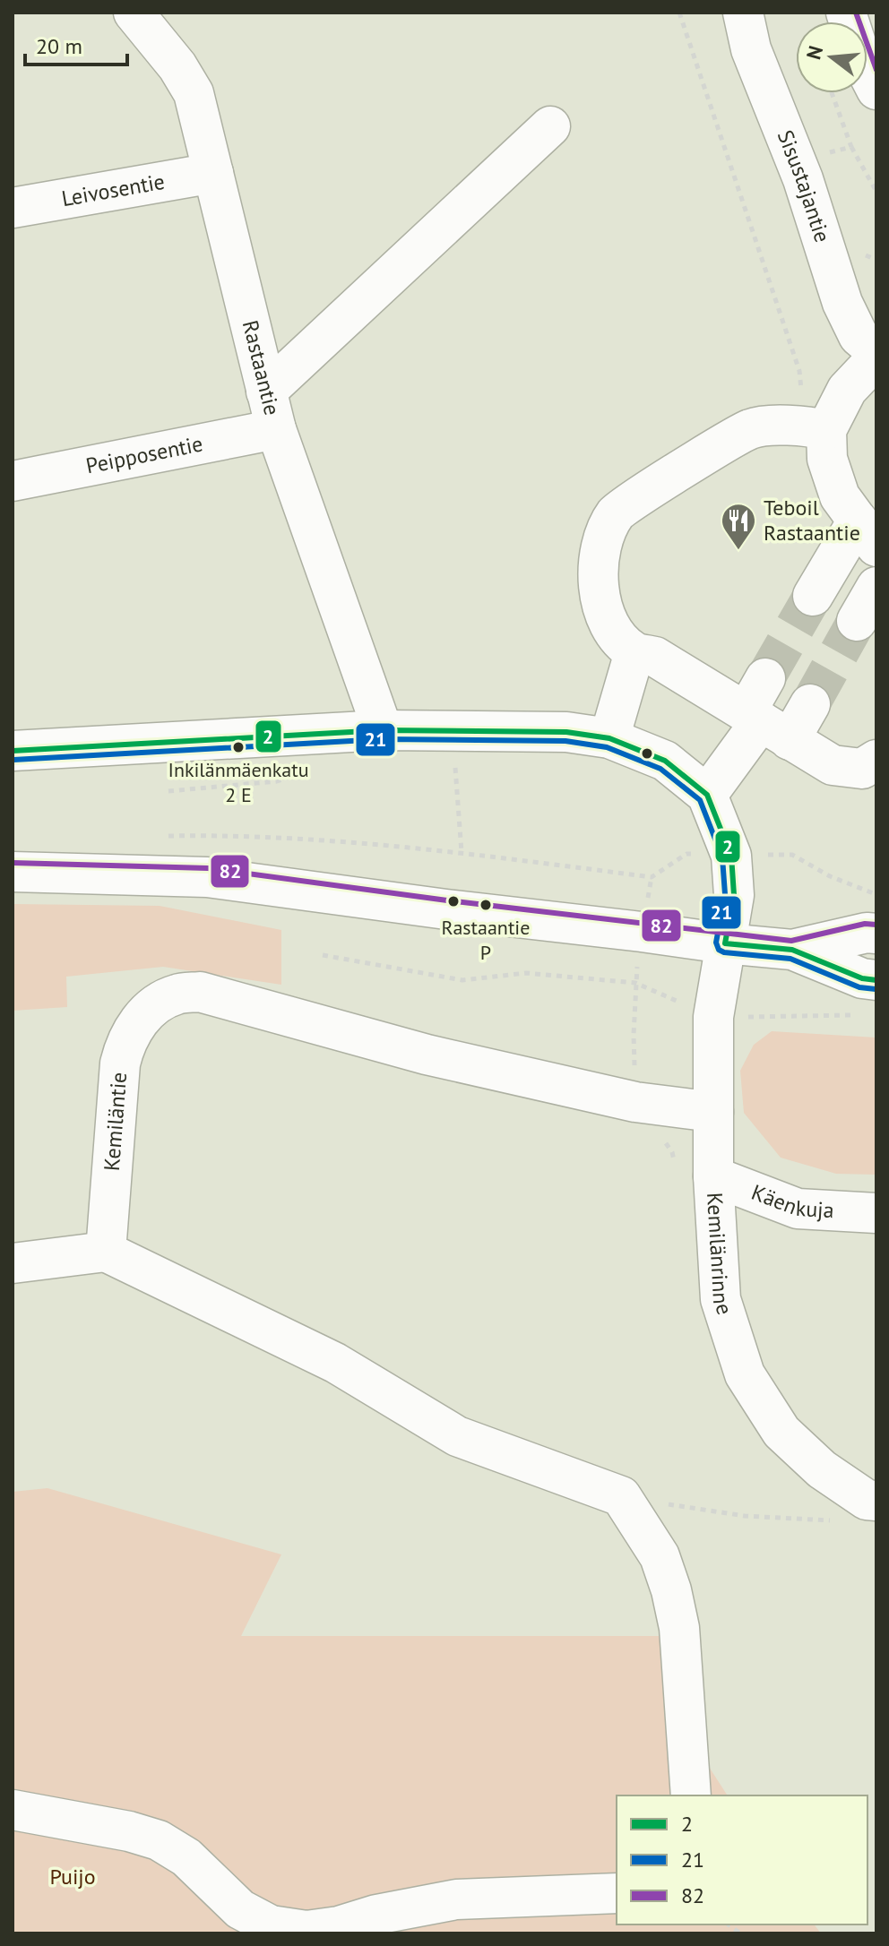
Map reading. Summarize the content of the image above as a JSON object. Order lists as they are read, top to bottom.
{
  "streets": {
    "street": [
      "Sisustajantie",
      "Leivosentie",
      "Rastaantie",
      "Peipposentie",
      "Kemiläntie",
      "Käenkuja",
      "Kemilänrinne"
    ]
  },
  "crossings": [
    ["Leivosentie", "Rastaantie"],
    ["Rastaantie", "Peipposentie"],
    ["Kemiläntie", "Kemilänrinne"],
    ["Käenkuja", "Kemilänrinne"]
  ],
  "parks": ["Puijo"],
  "places": {
    "restaurant": ["Teboil Rastaantie"],
    "other": ["Inkilänmäenkatu 2 E", "Rastaantie P"]
  },
  "lines": ["transit line 82", "transit line 2", "transit line 21"],
  "legend": ["2", "21", "82"],
  "scale_bar": "20 m",
  "north": "left"
}
